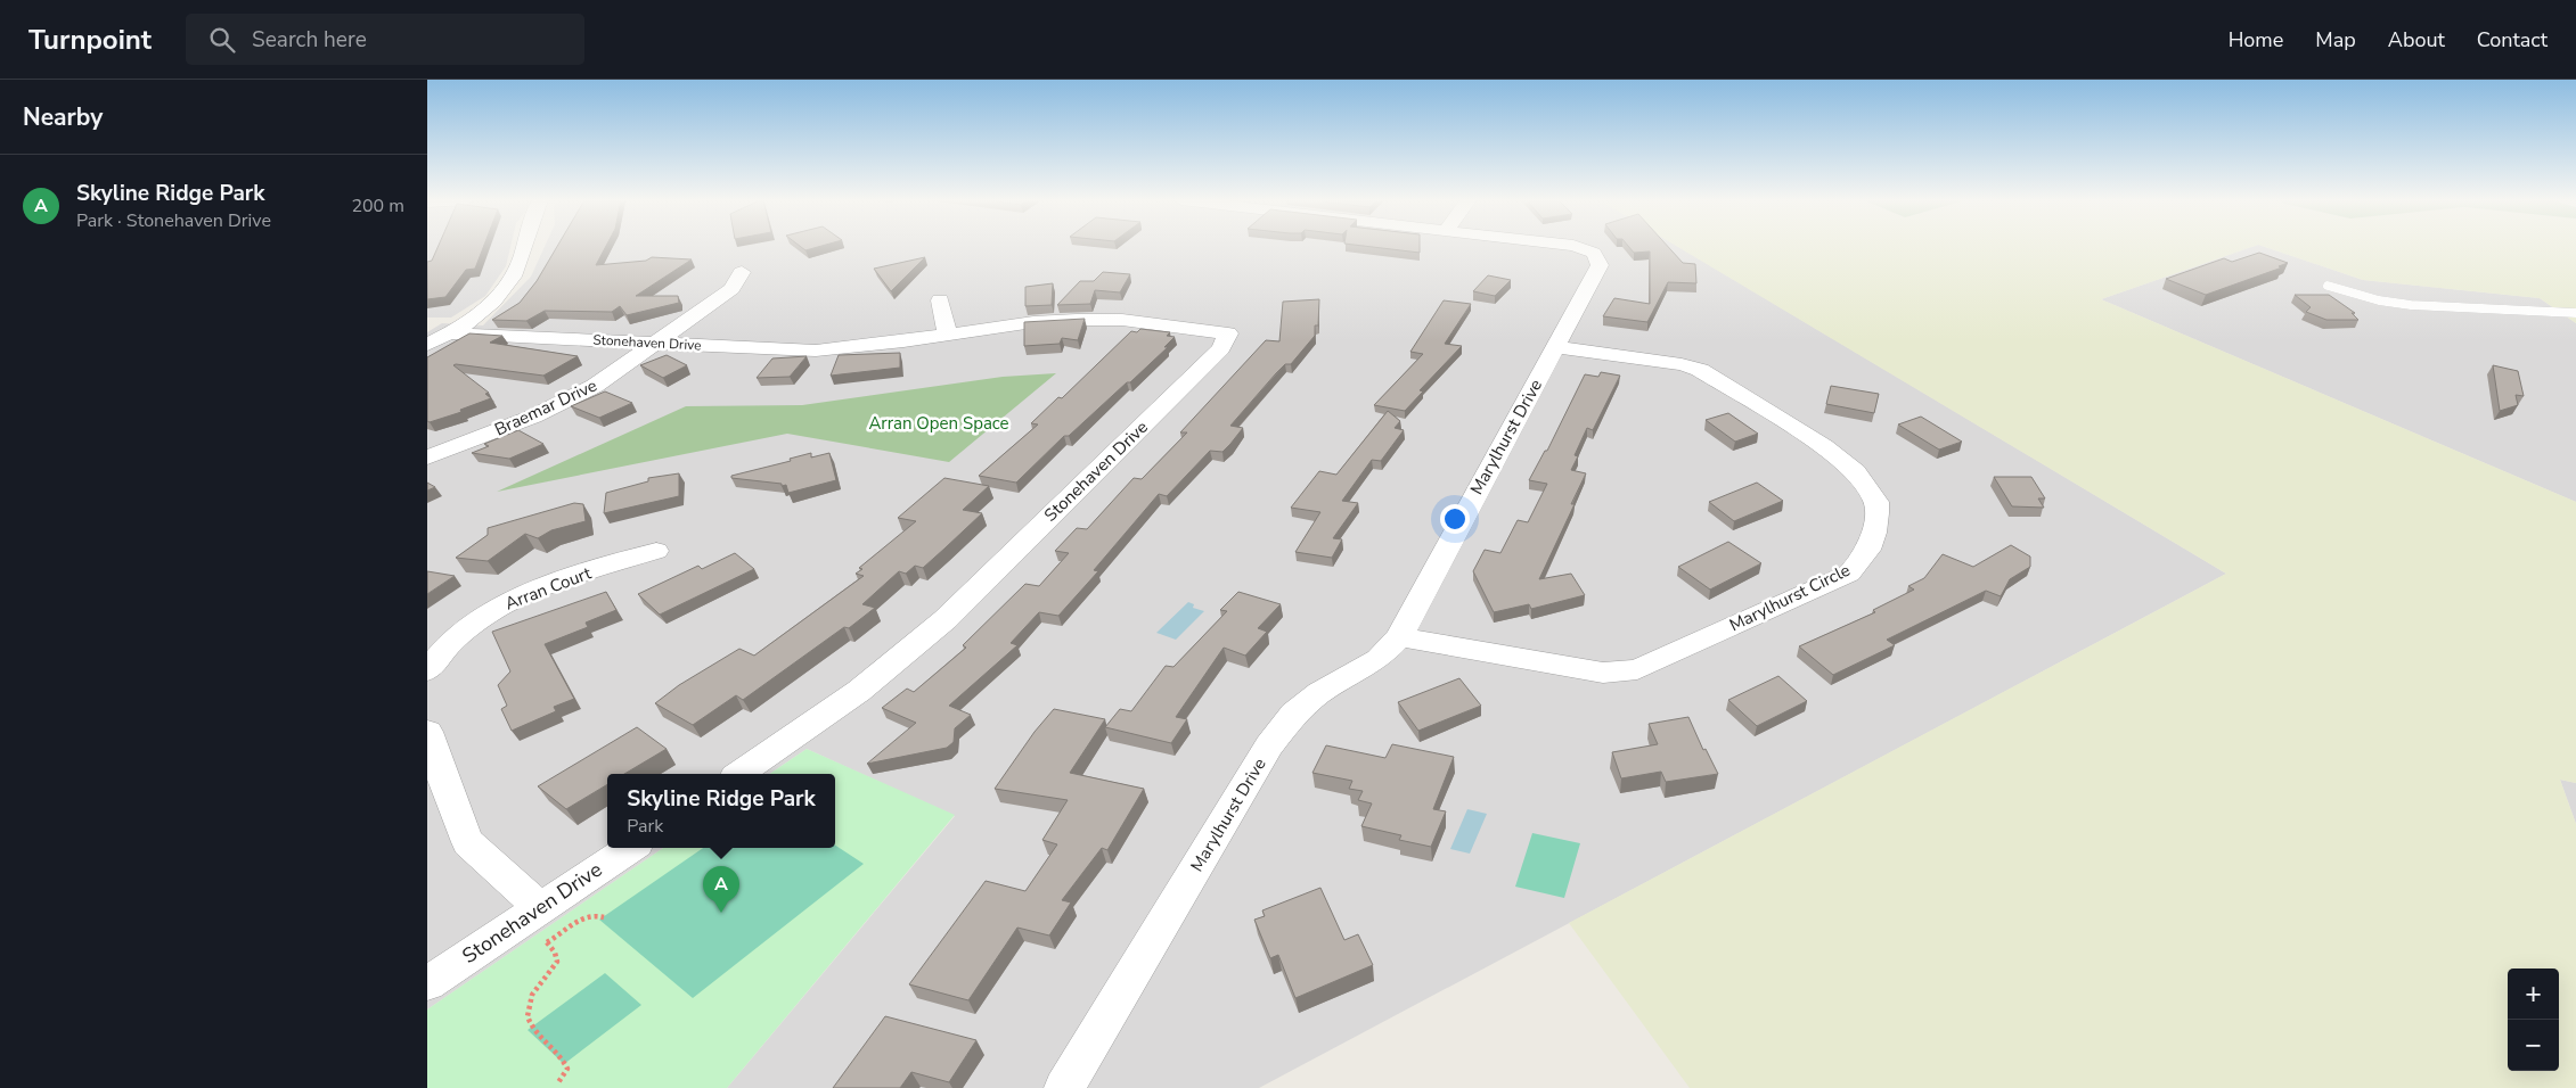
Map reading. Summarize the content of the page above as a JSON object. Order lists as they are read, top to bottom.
{
  "streets": {
    "street": [
      "Stonehaven Drive",
      "Braemar Drive",
      "Marylhurst Drive",
      "Arran Court",
      "Marylhurst Circle"
    ]
  },
  "crossings": [
    ["Stonehaven Drive", "Braemar Drive"],
    ["Marylhurst Drive", "Marylhurst Circle"]
  ],
  "parks": ["Arran Open Space"],
  "page": {
    "header": "Turnpoint",
    "search": "Search here",
    "nav": [
      "Home",
      "Map",
      "About",
      "Contact"
    ],
    "heading": "Nearby",
    "list": [
      {
        "mark": "A",
        "name": "Skyline Ridge Park",
        "note": "Park · Stonehaven Drive",
        "value": "200 m"
      }
    ],
    "popup": ["Skyline Ridge Park", "Park"],
    "pins": "A",
    "map_buttons": ["+", "−"]
  }
}
